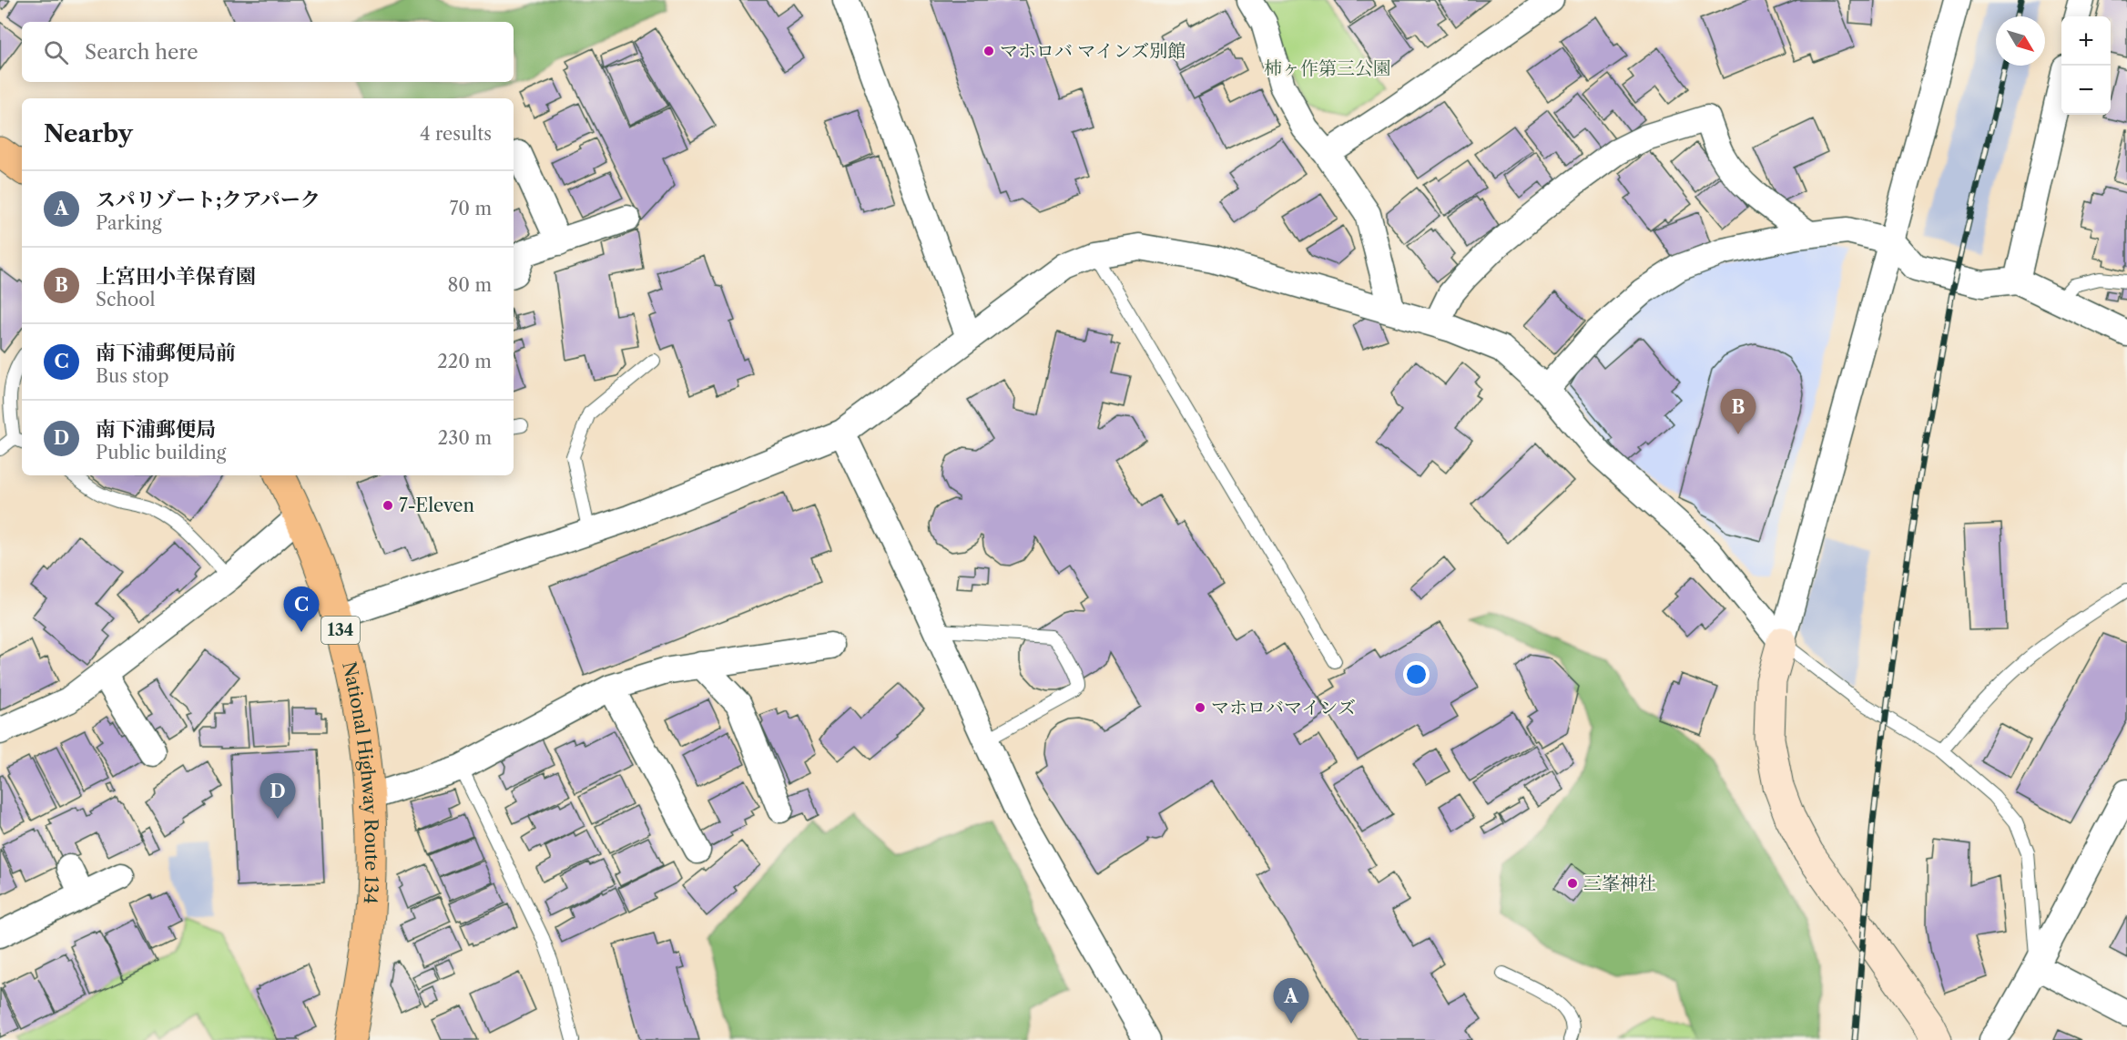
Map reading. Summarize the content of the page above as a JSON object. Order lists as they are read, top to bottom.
{
  "streets": {
    "highway": ["134", "National Highway Route 134"]
  },
  "parks": ["柿ヶ作第三公園"],
  "places": [
    "マホロバ マインズ別館",
    "7-Eleven",
    "マホロバマインズ",
    "三峯神社"
  ],
  "north": "bottom right",
  "page": {
    "map_buttons": ["+", "−"],
    "search": "Search here",
    "heading": ["Nearby", "4 results"],
    "list": [
      {
        "mark": "A",
        "name": "スパリゾート;クアパーク",
        "note": "Parking",
        "value": "70 m"
      },
      {
        "mark": "B",
        "name": "上宮田小羊保育園",
        "note": "School",
        "value": "80 m"
      },
      {
        "mark": "C",
        "name": "南下浦郵便局前",
        "note": "Bus stop",
        "value": "220 m"
      },
      {
        "mark": "D",
        "name": "南下浦郵便局",
        "note": "Public building",
        "value": "230 m"
      }
    ],
    "pins": [
      "B",
      "C",
      "D",
      "A"
    ]
  }
}
